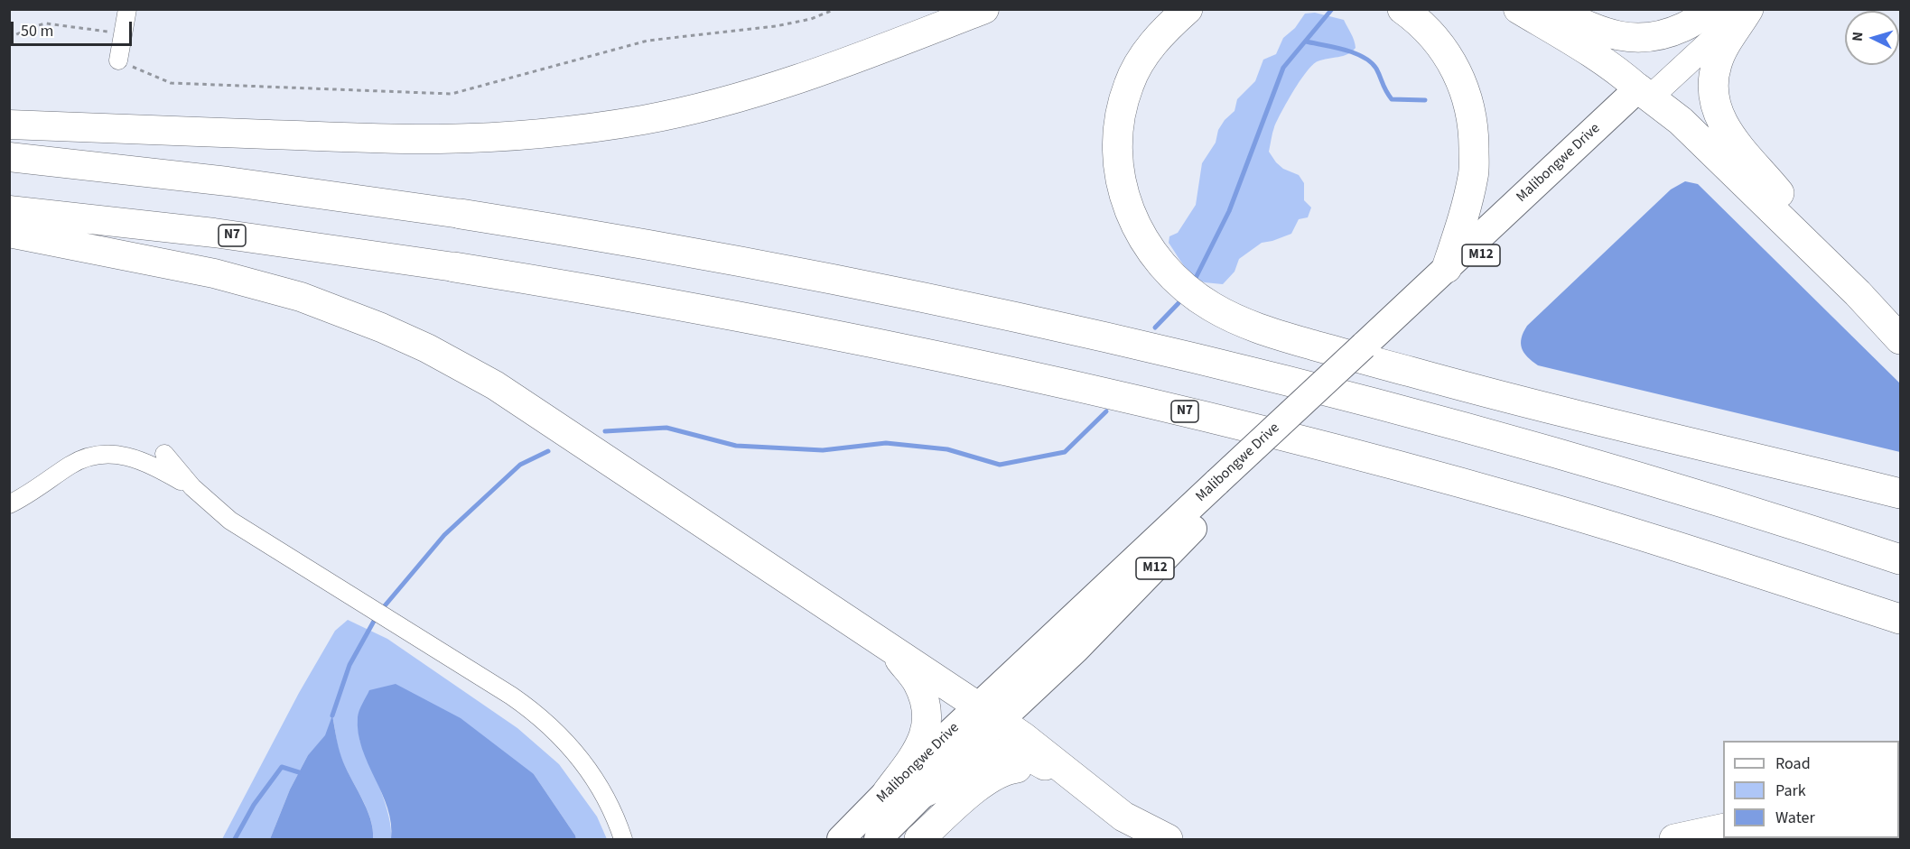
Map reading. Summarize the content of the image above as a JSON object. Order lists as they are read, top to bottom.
{
  "streets": {
    "highway": ["N7"],
    "main road": ["Malibongwe Drive", "M12"]
  },
  "crossings": [
    ["Malibongwe Drive", "M12"]
  ],
  "legend": ["Road", "Park", "Water"],
  "scale_bar": "50 m",
  "north": "left"
}
